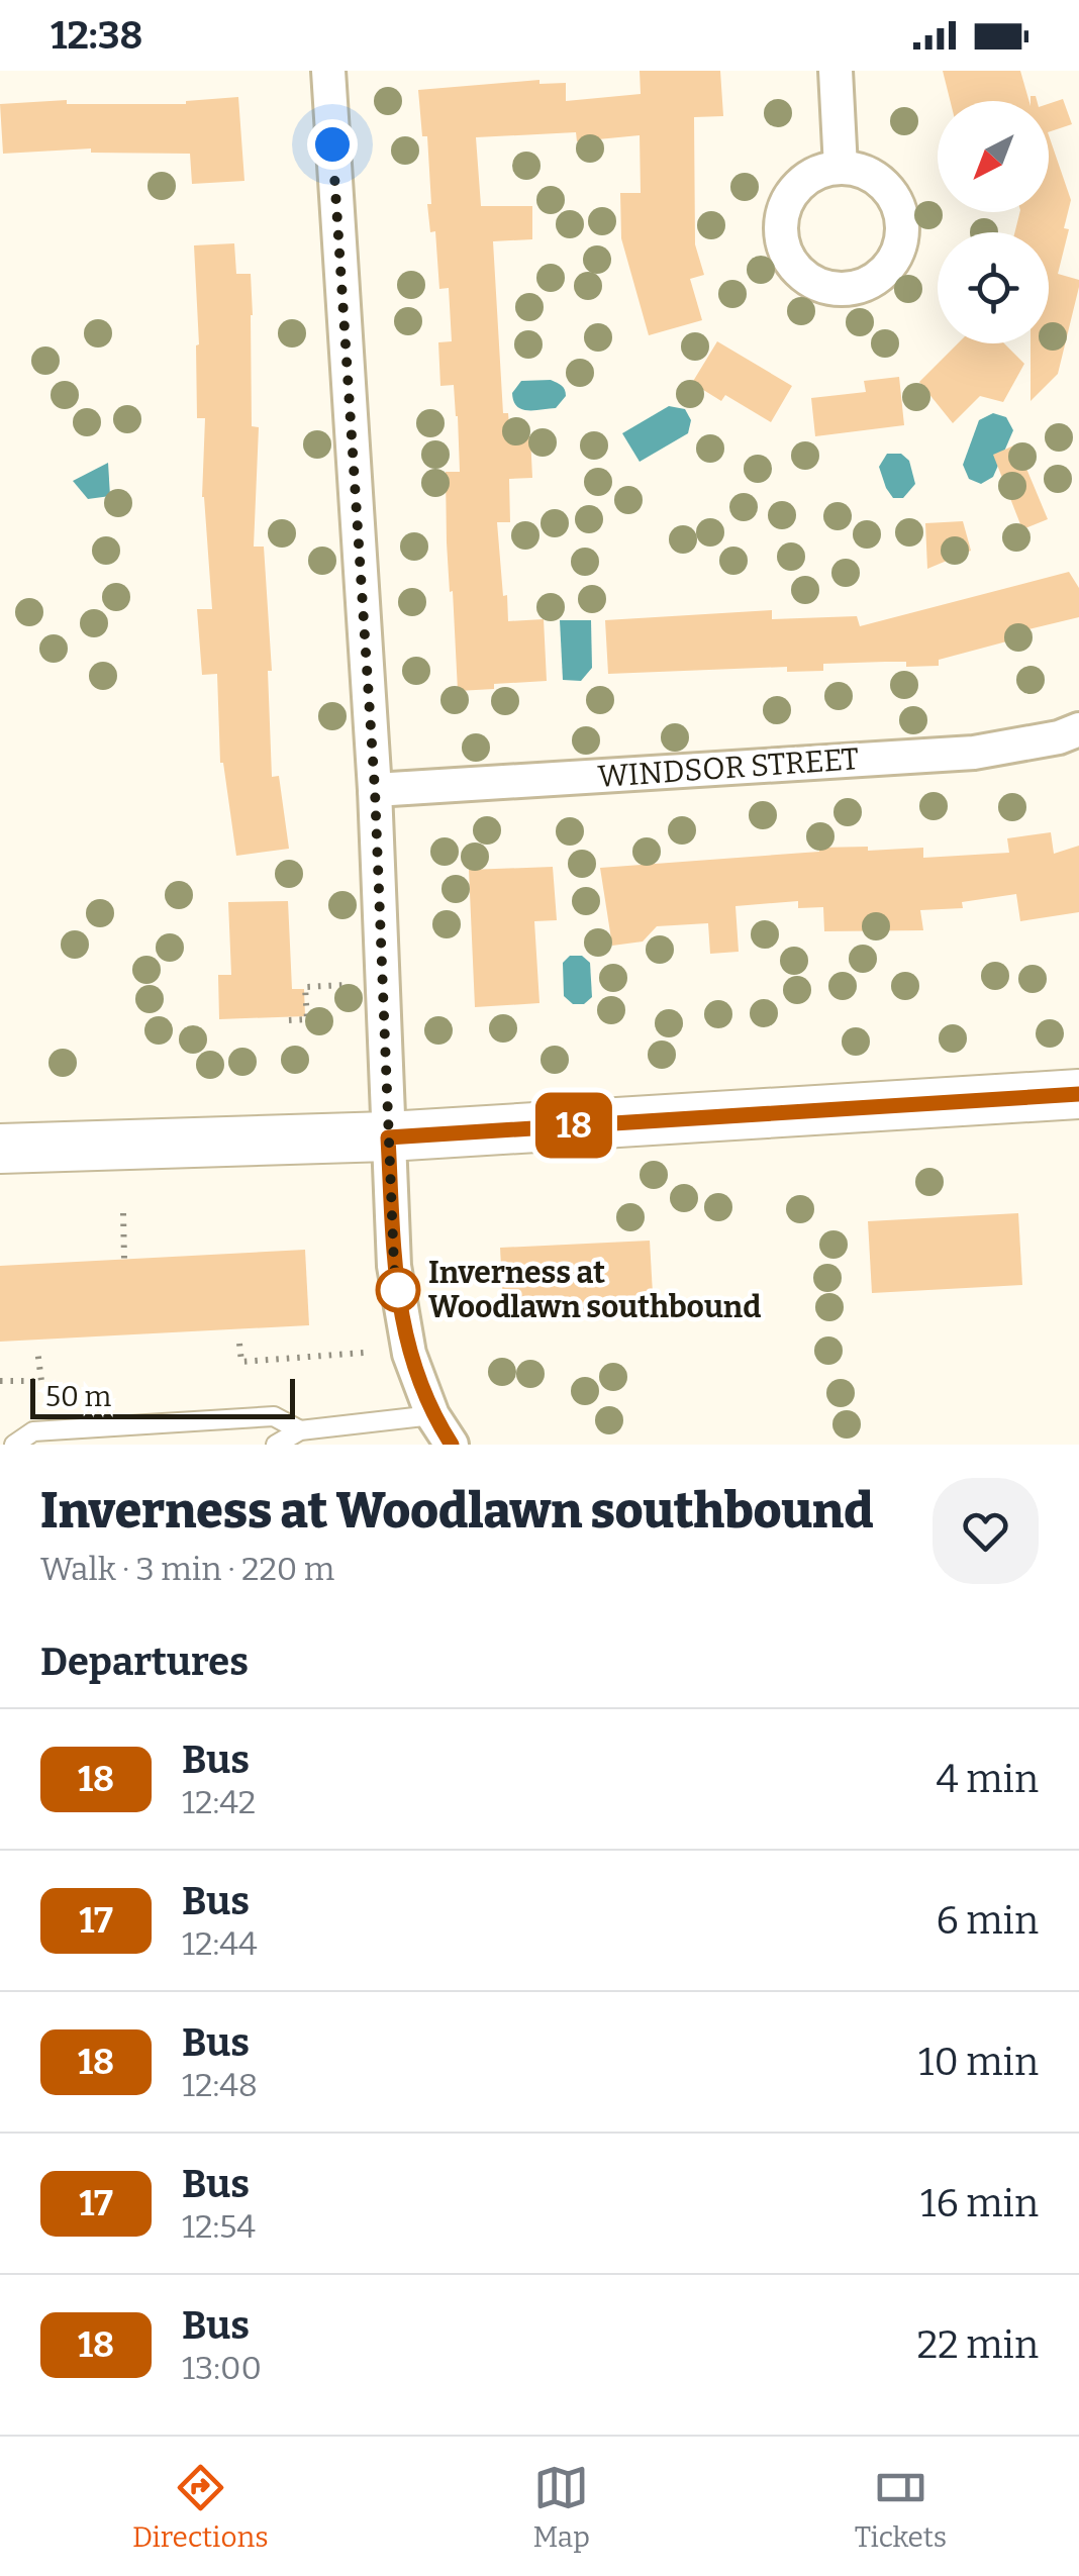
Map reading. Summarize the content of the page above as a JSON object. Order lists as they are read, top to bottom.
{
  "streets": {
    "street": ["WINDSOR STREET"]
  },
  "places": ["Inverness at Woodlawn southbound"],
  "lines": ["bus line 18"],
  "scale_bar": "50 m",
  "north": "bottom left",
  "page": {
    "status": "12:38",
    "on_map": "18",
    "scale": "50 m",
    "heading": [
      ["Inverness at Woodlawn southbound", "Walk · 3 min · 220 m"],
      "Departures"
    ],
    "list": [
      {
        "mark": "18",
        "name": "Bus",
        "note": "12:42",
        "value": "4 min"
      },
      {
        "mark": "17",
        "name": "Bus",
        "note": "12:44",
        "value": "6 min"
      },
      {
        "mark": "18",
        "name": "Bus",
        "note": "12:48",
        "value": "10 min"
      },
      {
        "mark": "17",
        "name": "Bus",
        "note": "12:54",
        "value": "16 min"
      },
      {
        "mark": "18",
        "name": "Bus",
        "note": "13:00",
        "value": "22 min"
      }
    ],
    "tabs": ["Directions", "Map", "Tickets"]
  }
}
